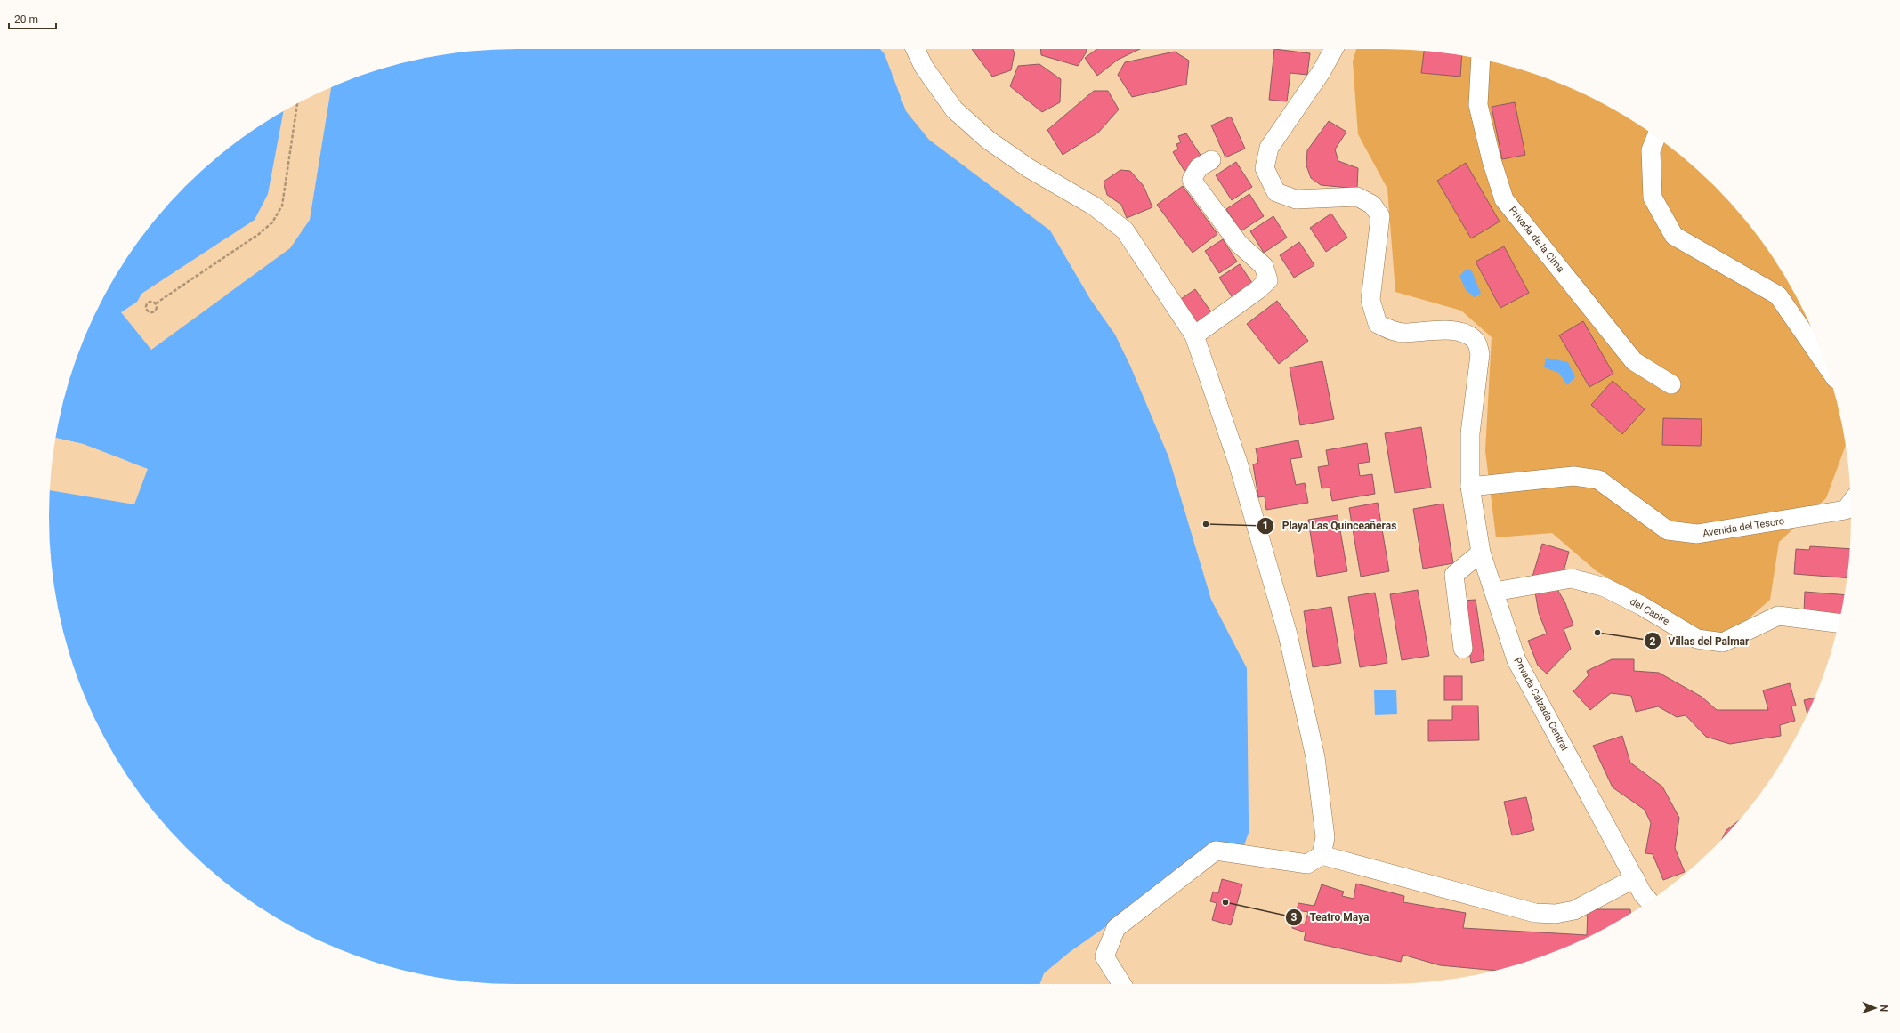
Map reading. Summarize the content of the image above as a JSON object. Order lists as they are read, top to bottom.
{
  "streets": {
    "street": [
      "Privada de la Cima",
      "Avenida del Tesoro",
      "del Capire",
      "Privada Calzada Central"
    ]
  },
  "crossings": [
    ["Avenida del Tesoro", "Privada Calzada Central"],
    ["del Capire", "Privada Calzada Central"]
  ],
  "places": ["Playa Las Quinceañeras", "Villas del Palmar", "Teatro Maya"],
  "scale_bar": "20 m",
  "north": "right"
}
